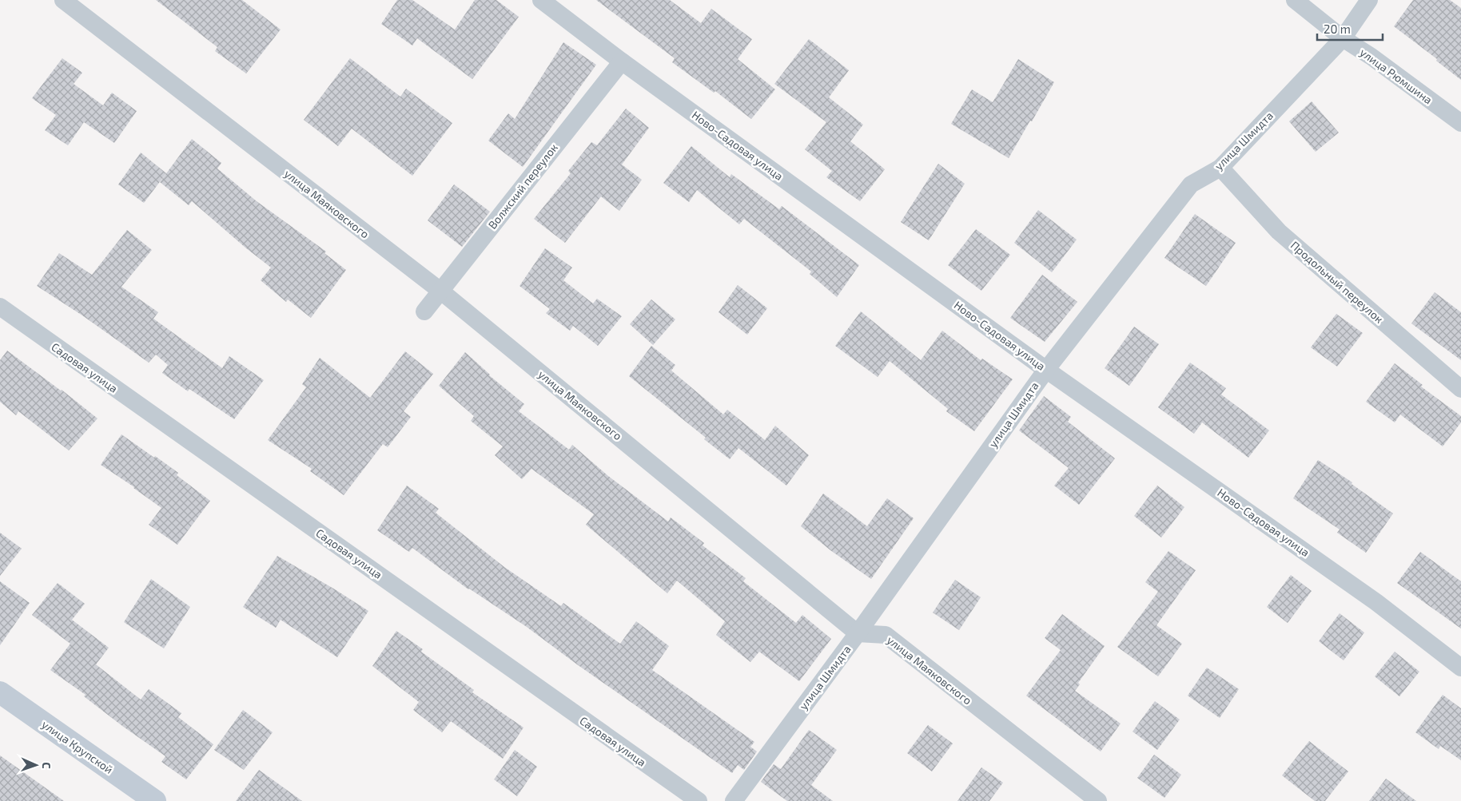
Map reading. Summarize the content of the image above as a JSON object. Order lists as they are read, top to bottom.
{
  "streets": {
    "main road": ["улица Крупской"],
    "street": [
      "улица Рюмшина",
      "улица Шмидта",
      "Ново-Садовая улица",
      "Волжский переулок",
      "улица Маяковского",
      "Продольный переулок",
      "Садовая улица"
    ]
  },
  "crossings": [
    ["улица Рюмшина", "улица Шмидта"],
    ["улица Шмидта", "Ново-Садовая улица"],
    ["улица Шмидта", "улица Маяковского"],
    ["улица Шмидта", "Продольный переулок"],
    ["Ново-Садовая улица", "Волжский переулок"],
    ["Волжский переулок", "улица Маяковского"]
  ],
  "scale_bar": "20 m",
  "north": "right"
}
